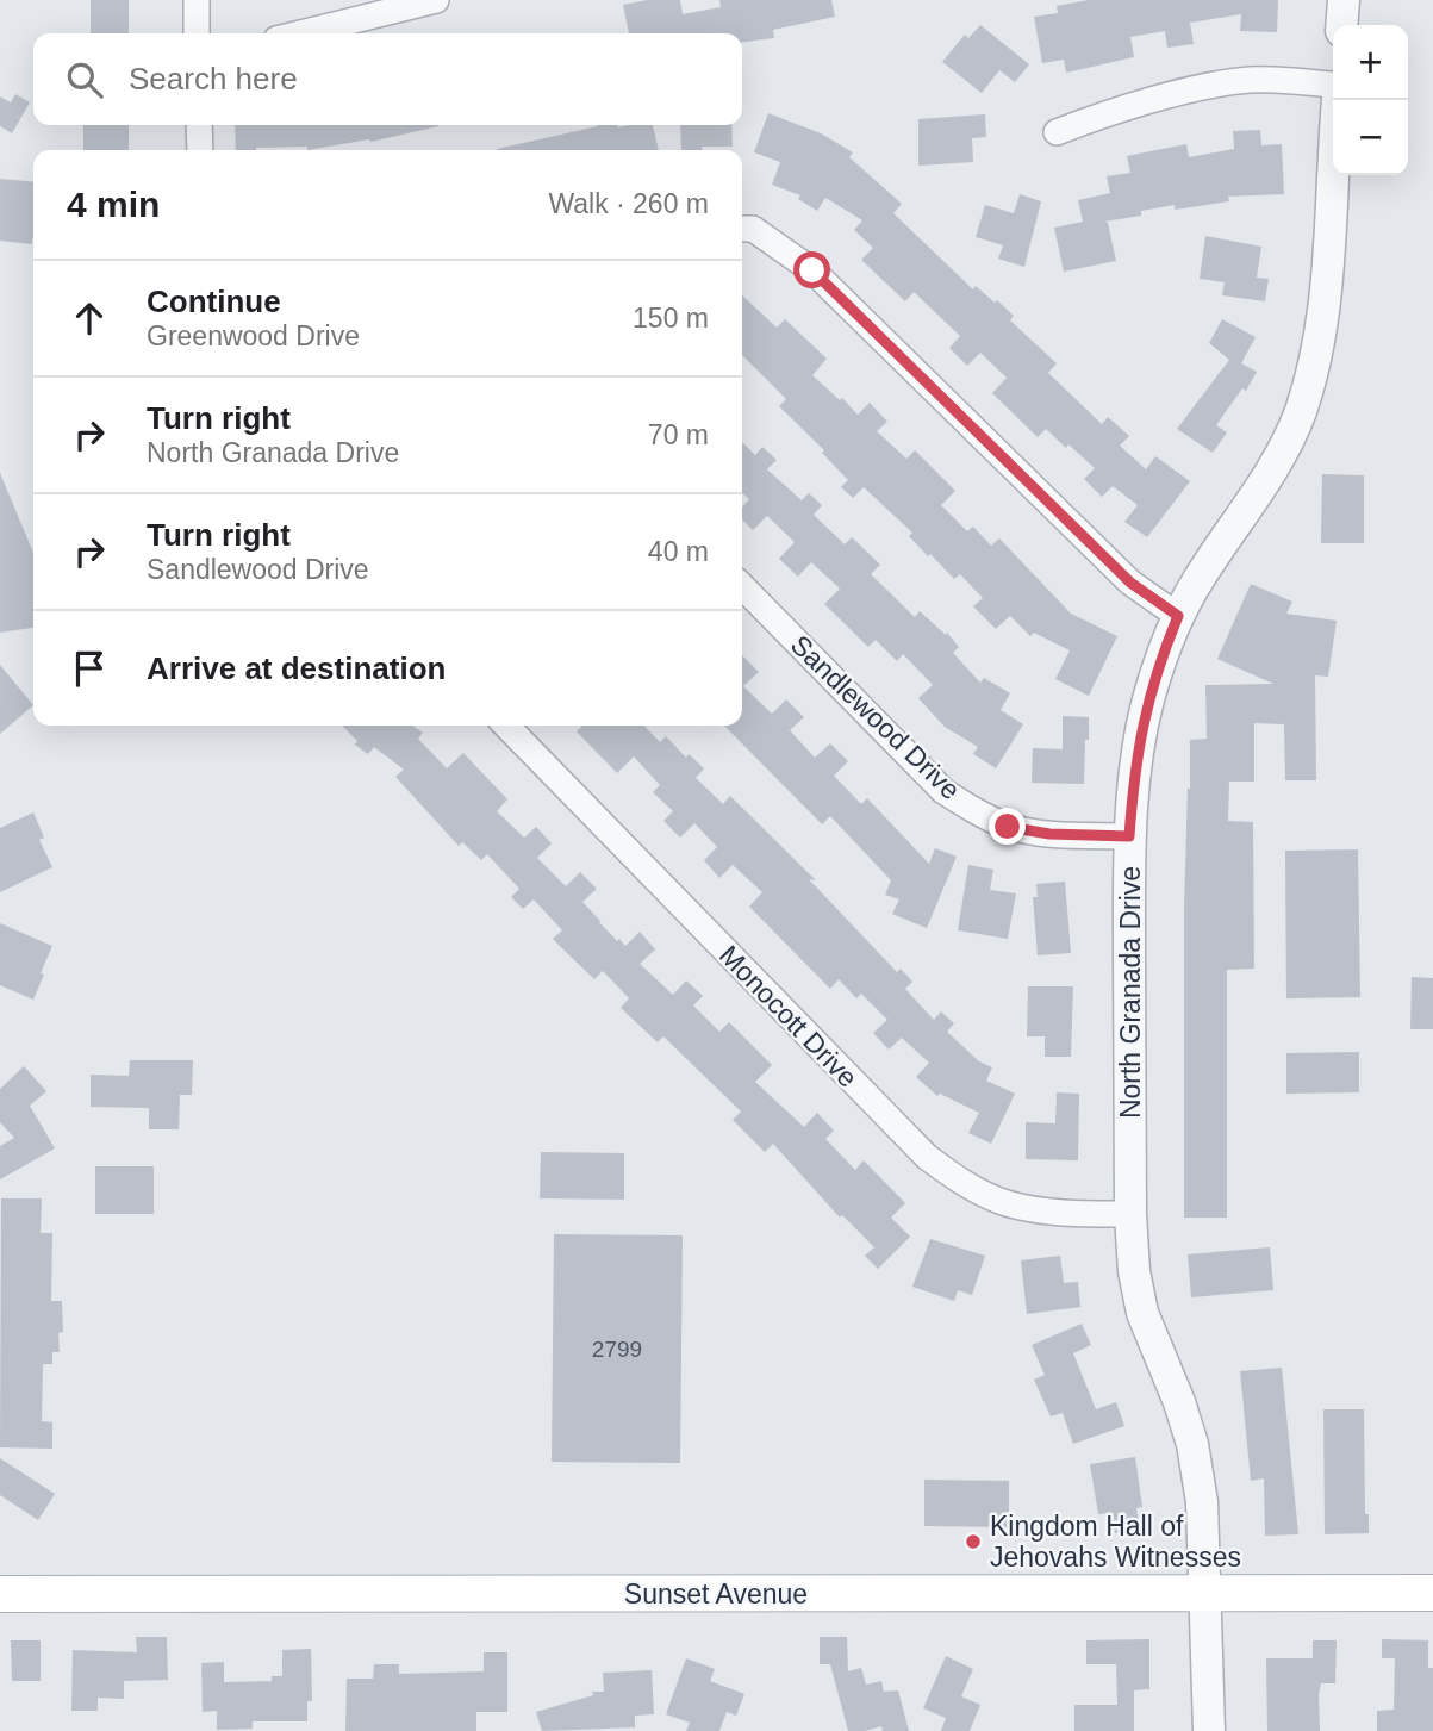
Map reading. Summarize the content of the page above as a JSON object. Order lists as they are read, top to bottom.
{
  "streets": {
    "main road": ["Sunset Avenue"],
    "street": ["Sandlewood Drive", "North Granada Drive", "Monocott Drive"]
  },
  "crossings": [
    ["Sandlewood Drive", "North Granada Drive"],
    ["North Granada Drive", "Monocott Drive"],
    ["North Granada Drive", "Sunset Avenue"]
  ],
  "places": ["Kingdom Hall of Jehovahs Witnesses"],
  "house_numbers": ["2799"],
  "page": {
    "map_buttons": ["+", "−"],
    "search": "Search here",
    "heading": ["4 min", "Walk · 260 m"],
    "list": [
      ["Continue", "Greenwood Drive", "150 m"],
      ["Turn right", "North Granada Drive", "70 m"],
      ["Turn right", "Sandlewood Drive", "40 m"],
      "Arrive at destination"
    ]
  }
}
